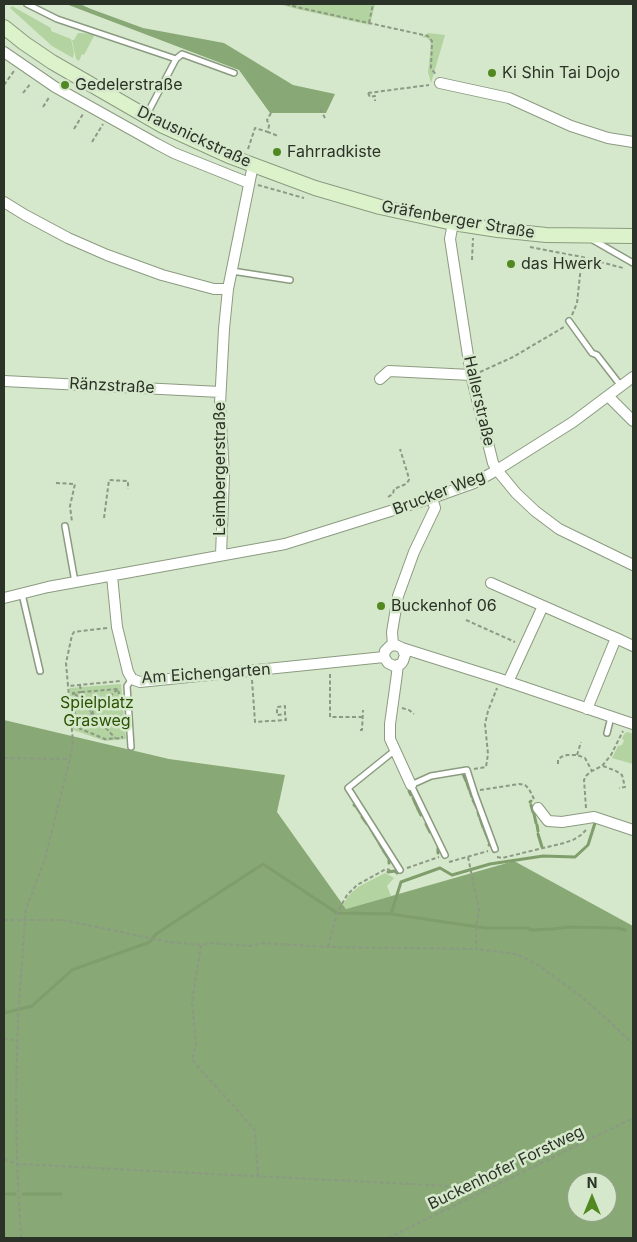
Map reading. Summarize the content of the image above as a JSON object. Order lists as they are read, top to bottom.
{
  "streets": {
    "main road": ["Drausnickstraße", "Gräfenberger Straße"],
    "street": [
      "Ränzstraße",
      "Hallerstraße",
      "Leimbergerstraße",
      "Brucker Weg",
      "Am Eichengarten"
    ],
    "path": ["Buckenhofer Forstweg"]
  },
  "crossings": [
    ["Drausnickstraße", "Gräfenberger Straße"],
    ["Drausnickstraße", "Leimbergerstraße"],
    ["Gräfenberger Straße", "Hallerstraße"],
    ["Ränzstraße", "Leimbergerstraße"],
    ["Hallerstraße", "Brucker Weg"],
    ["Leimbergerstraße", "Brucker Weg"],
    ["Leimbergerstraße", "Am Eichengarten"]
  ],
  "parks": ["Spielplatz Grasweg"],
  "places": [
    "Ki Shin Tai Dojo",
    "Gedelerstraße",
    "Fahrradkiste",
    "das Hwerk",
    "Buckenhof 06"
  ],
  "north": "top"
}
